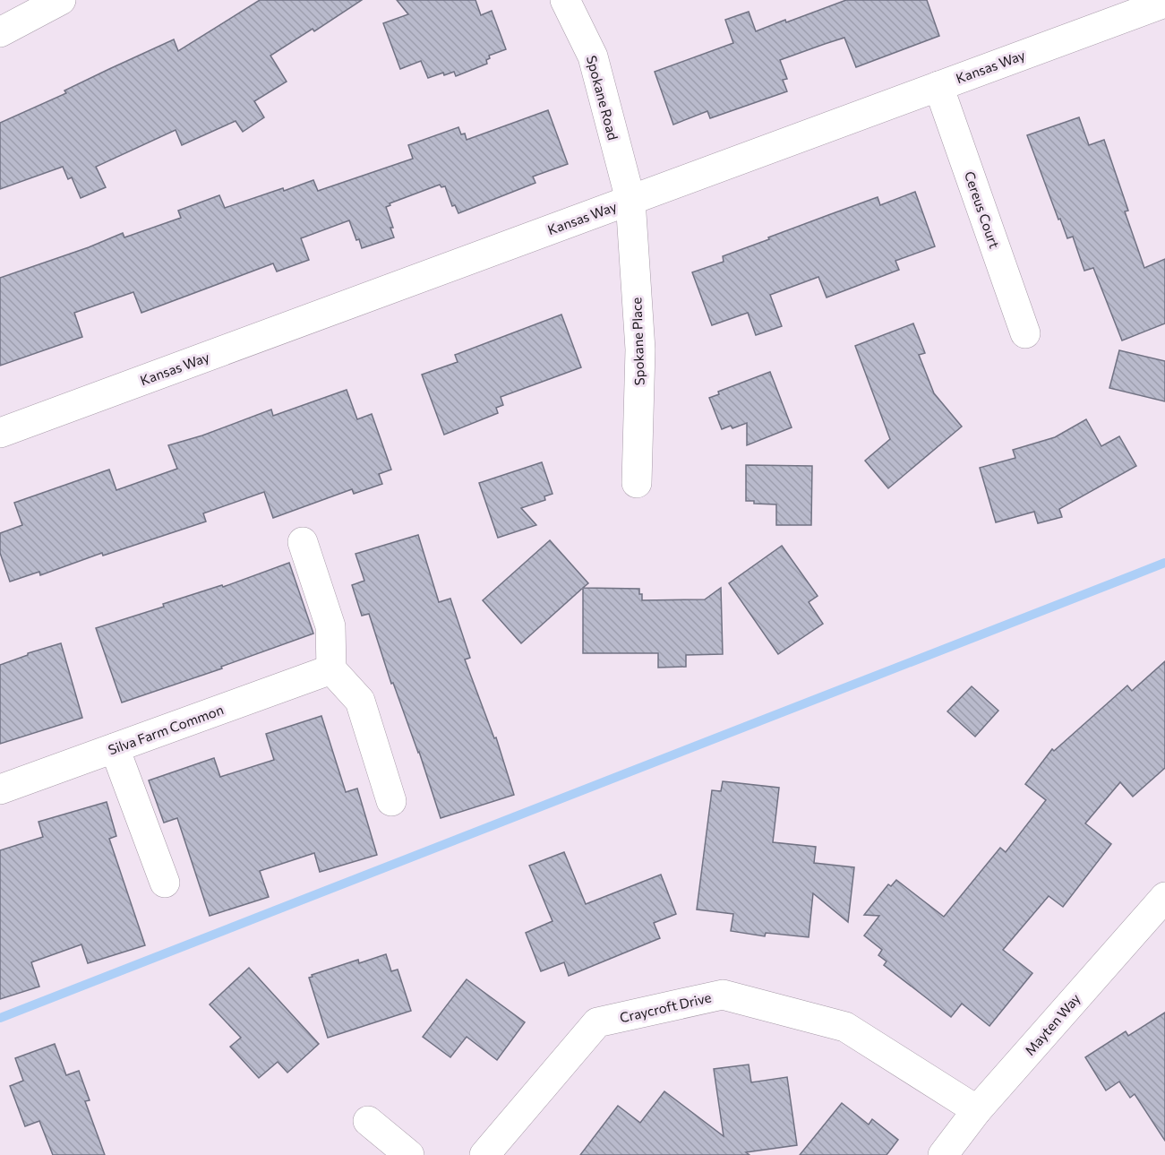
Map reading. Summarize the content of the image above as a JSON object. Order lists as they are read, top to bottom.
{
  "streets": {
    "street": [
      "Kansas Way",
      "Spokane Road",
      "Cereus Court",
      "Spokane Place",
      "Silva Farm Common",
      "Craycroft Drive",
      "Mayten Way"
    ]
  },
  "crossings": [
    ["Kansas Way", "Spokane Road"],
    ["Kansas Way", "Cereus Court"],
    ["Kansas Way", "Spokane Place"],
    ["Spokane Road", "Spokane Place"],
    ["Craycroft Drive", "Mayten Way"]
  ]
}
